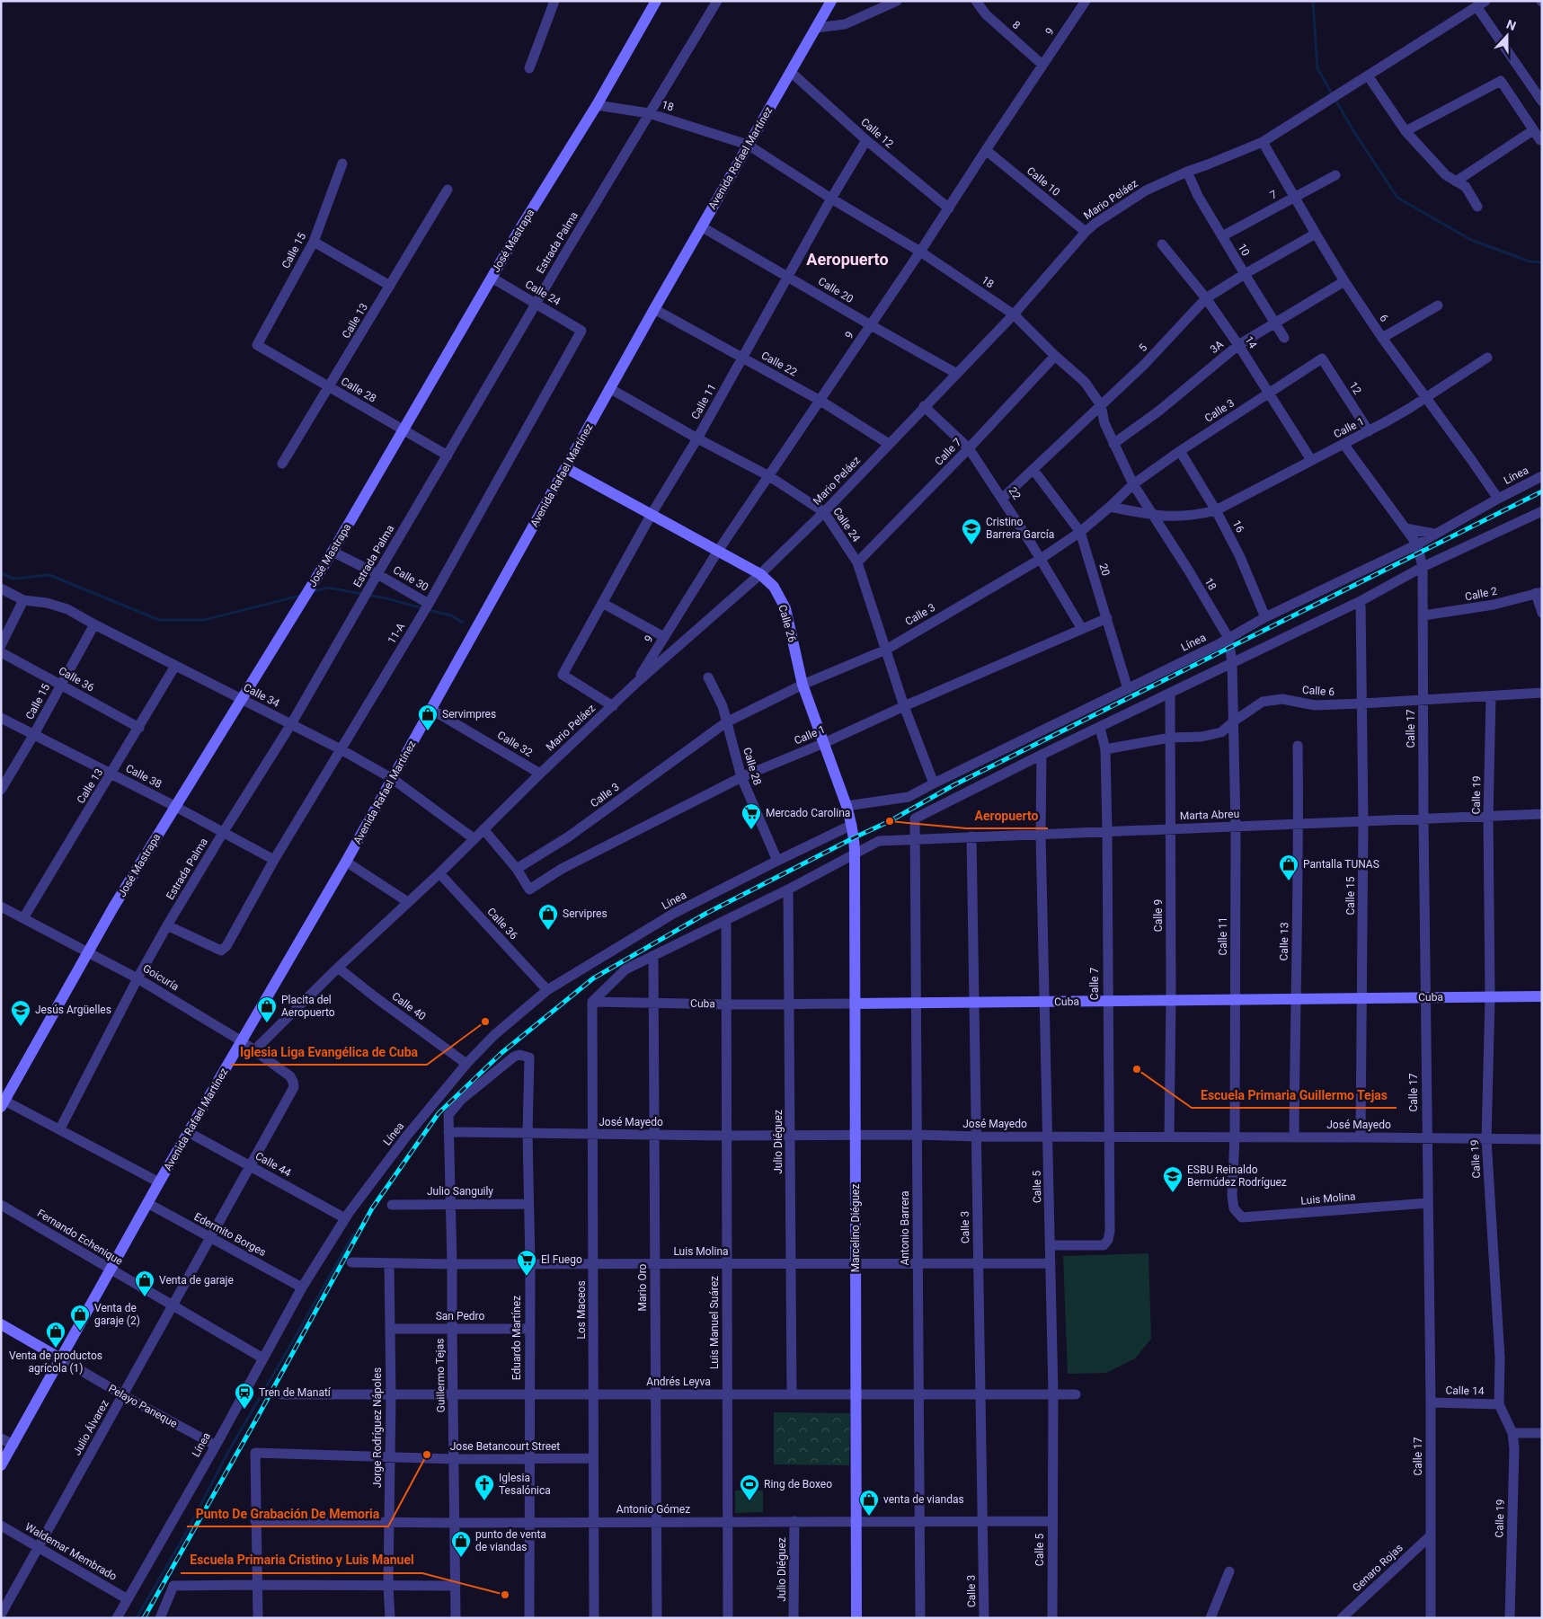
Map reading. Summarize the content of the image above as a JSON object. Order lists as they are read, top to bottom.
{
  "streets": {
    "street": [
      "8",
      "9",
      "18",
      "Calle 12",
      "Avenida Rafael Martínez",
      "Calle 10",
      "7",
      "Mario Peláez",
      "José Mastrapa",
      "Estrada Palma",
      "10",
      "Calle 15",
      "Calle 20",
      "Calle 24",
      "6",
      "Calle 13",
      "14",
      "3A",
      "5",
      "Calle 22",
      "12",
      "Calle 28",
      "Calle 11",
      "Calle 3",
      "Calle 1",
      "Calle 7",
      "Línea",
      "22",
      "16",
      "20",
      "Calle 30",
      "Calle 2",
      "Calle 26",
      "11-A",
      "Calle 36",
      "Calle 6",
      "Calle 34",
      "Calle 17",
      "Calle 32",
      "Calle 38",
      "Calle 19",
      "Marta Abreu",
      "Calle 9",
      "Goicuría",
      "Cuba",
      "Calle 40",
      "José Mayedo",
      "Julio Diéguez",
      "Calle 44",
      "Calle 5",
      "Julio Sanguily",
      "Luis Molina",
      "Marcelino Diéguez",
      "Antonio Barrera",
      "Edermito Borges",
      "Fernando Echenique",
      "Mario Oro",
      "Los Maceos",
      "San Pedro",
      "Luis Manuel Suárez",
      "Eduardo Martínez",
      "Guillermo Tejas",
      "Andrés Leyva",
      "Calle 14",
      "Pelayo Paneque",
      "Julio Álvarez",
      "Jorge Rodríguez Nápoles",
      "Jose Betancourt Street",
      "Antonio Gómez",
      "Waldemar Membrado",
      "Genaro Rojas"
    ]
  },
  "crossings": [
    ["8", "9"],
    ["9", "18"],
    ["9", "Calle 12"],
    ["9", "Calle 10"],
    ["9", "Mario Peláez"],
    ["9", "Calle 20"],
    ["9", "Calle 24"],
    ["9", "Calle 22"],
    ["9", "Calle 26"],
    ["18", "Avenida Rafael Martínez"],
    ["18", "Mario Peláez"],
    ["18", "José Mastrapa"],
    ["18", "Estrada Palma"],
    ["18", "3A"],
    ["18", "5"],
    ["18", "Calle 11"],
    ["18", "Calle 3"],
    ["18", "Calle 1"],
    ["18", "Calle 7"],
    ["18", "Línea"],
    ["Calle 12", "Avenida Rafael Martínez"],
    ["Calle 12", "Calle 11"],
    ["Avenida Rafael Martínez", "Calle 20"],
    ["Avenida Rafael Martínez", "Calle 24"],
    ["Avenida Rafael Martínez", "Calle 22"],
    ["Avenida Rafael Martínez", "Calle 26"],
    ["Avenida Rafael Martínez", "Calle 34"],
    ["Avenida Rafael Martínez", "Calle 32"],
    ["Avenida Rafael Martínez", "Goicuría"],
    ["Avenida Rafael Martínez", "Calle 44"],
    ["Avenida Rafael Martínez", "Edermito Borges"],
    ["Avenida Rafael Martínez", "Fernando Echenique"],
    ["Avenida Rafael Martínez", "Pelayo Paneque"],
    ["Calle 10", "Mario Peláez"],
    ["7", "10"],
    ["7", "6"],
    ["Mario Peláez", "10"],
    ["Mario Peláez", "Calle 20"],
    ["Mario Peláez", "Calle 24"],
    ["Mario Peláez", "6"],
    ["Mario Peláez", "Calle 22"],
    ["Mario Peláez", "Calle 11"],
    ["Mario Peláez", "22"],
    ["Mario Peláez", "Calle 26"],
    ["Mario Peláez", "Calle 36"],
    ["Mario Peláez", "Calle 34"],
    ["Mario Peláez", "Calle 32"],
    ["Mario Peláez", "Goicuría"],
    ["Mario Peláez", "Calle 40"],
    ["José Mastrapa", "Calle 24"],
    ["José Mastrapa", "Calle 28"],
    ["José Mastrapa", "Calle 30"],
    ["José Mastrapa", "Calle 34"],
    ["José Mastrapa", "Calle 38"],
    ["José Mastrapa", "Goicuría"],
    ["Estrada Palma", "Calle 24"],
    ["Estrada Palma", "Calle 28"],
    ["Estrada Palma", "Calle 30"],
    ["Estrada Palma", "11-A"],
    ["Estrada Palma", "Calle 34"],
    ["Estrada Palma", "Calle 38"],
    ["Estrada Palma", "Goicuría"],
    ["10", "3A"],
    ["10", "5"],
    ["Calle 15", "Calle 28"],
    ["Calle 15", "Calle 36"],
    ["Calle 15", "Calle 6"],
    ["Calle 15", "Calle 34"],
    ["Calle 15", "Calle 38"],
    ["Calle 15", "Marta Abreu"],
    ["Calle 15", "Cuba"],
    ["Calle 15", "José Mayedo"],
    ["Calle 20", "Calle 11"],
    ["Calle 24", "Calle 11"],
    ["Calle 24", "Calle 3"],
    ["Calle 24", "Calle 1"],
    ["Calle 24", "Calle 7"],
    ["Calle 24", "Línea"],
    ["Calle 24", "11-A"],
    ["6", "3A"],
    ["6", "5"],
    ["6", "Calle 1"],
    ["6", "Línea"],
    ["Calle 13", "Calle 28"],
    ["Calle 13", "Calle 36"],
    ["Calle 13", "Calle 34"],
    ["Calle 13", "Calle 38"],
    ["Calle 13", "Marta Abreu"],
    ["Calle 13", "Goicuría"],
    ["Calle 13", "Cuba"],
    ["Calle 13", "José Mayedo"],
    ["14", "3A"],
    ["14", "5"],
    ["14", "Calle 3"],
    ["14", "Calle 1"],
    ["5", "22"],
    ["5", "20"],
    ["Calle 22", "Calle 11"],
    ["12", "Calle 3"],
    ["12", "Calle 1"],
    ["Calle 28", "Calle 3"],
    ["Calle 28", "Calle 1"],
    ["Calle 28", "Línea"],
    ["Calle 11", "Línea"],
    ["Calle 11", "Calle 26"],
    ["Calle 11", "Calle 6"],
    ["Calle 11", "Marta Abreu"],
    ["Calle 11", "Cuba"],
    ["Calle 11", "José Mayedo"],
    ["Calle 11", "Luis Molina"],
    ["Calle 3", "Calle 1"],
    ["Calle 3", "22"],
    ["Calle 3", "16"],
    ["Calle 3", "20"],
    ["Calle 3", "Calle 26"],
    ["Calle 3", "Marta Abreu"],
    ["Calle 3", "Cuba"],
    ["Calle 3", "José Mayedo"],
    ["Calle 3", "Luis Molina"],
    ["Calle 3", "Andrés Leyva"],
    ["Calle 3", "Antonio Gómez"],
    ["Calle 1", "22"],
    ["Calle 1", "16"],
    ["Calle 1", "20"],
    ["Calle 1", "Calle 26"],
    ["Calle 7", "22"],
    ["Calle 7", "Calle 6"],
    ["Calle 7", "Marta Abreu"],
    ["Calle 7", "Cuba"],
    ["Calle 7", "José Mayedo"],
    ["Calle 7", "Calle 5"],
    ["Línea", "16"],
    ["Línea", "20"],
    ["Línea", "Calle 26"],
    ["Línea", "Calle 36"],
    ["Línea", "Calle 40"],
    ["Línea", "Calle 44"],
    ["Línea", "Edermito Borges"],
    ["Línea", "Fernando Echenique"],
    ["Línea", "Pelayo Paneque"],
    ["Línea", "Waldemar Membrado"],
    ["Calle 30", "11-A"],
    ["Calle 2", "Calle 17"],
    ["Calle 26", "Marcelino Diéguez"],
    ["11-A", "Calle 34"],
    ["11-A", "Calle 38"],
    ["Calle 6", "Calle 17"],
    ["Calle 6", "Calle 19"],
    ["Calle 6", "Calle 9"],
    ["Calle 17", "Marta Abreu"],
    ["Calle 17", "Cuba"],
    ["Calle 17", "José Mayedo"],
    ["Calle 17", "Luis Molina"],
    ["Calle 17", "Calle 14"],
    ["Calle 17", "Genaro Rojas"],
    ["Calle 19", "Marta Abreu"],
    ["Calle 19", "Cuba"],
    ["Calle 19", "José Mayedo"],
    ["Calle 19", "Calle 14"],
    ["Marta Abreu", "Calle 9"],
    ["Marta Abreu", "Calle 5"],
    ["Marta Abreu", "Marcelino Diéguez"],
    ["Marta Abreu", "Antonio Barrera"],
    ["Calle 9", "Cuba"],
    ["Calle 9", "José Mayedo"],
    ["Goicuría", "Julio Álvarez"],
    ["Cuba", "Julio Diéguez"],
    ["Cuba", "Calle 5"],
    ["Cuba", "Marcelino Diéguez"],
    ["Cuba", "Antonio Barrera"],
    ["Cuba", "Mario Oro"],
    ["Cuba", "Los Maceos"],
    ["Cuba", "Luis Manuel Suárez"],
    ["José Mayedo", "Julio Diéguez"],
    ["José Mayedo", "Calle 5"],
    ["José Mayedo", "Marcelino Diéguez"],
    ["José Mayedo", "Antonio Barrera"],
    ["José Mayedo", "Mario Oro"],
    ["José Mayedo", "Los Maceos"],
    ["José Mayedo", "Luis Manuel Suárez"],
    ["José Mayedo", "Eduardo Martínez"],
    ["José Mayedo", "Guillermo Tejas"],
    ["Julio Diéguez", "Luis Molina"],
    ["Julio Diéguez", "Andrés Leyva"],
    ["Julio Diéguez", "Antonio Gómez"],
    ["Calle 44", "Julio Álvarez"],
    ["Calle 5", "Luis Molina"],
    ["Calle 5", "Andrés Leyva"],
    ["Calle 5", "Antonio Gómez"],
    ["Julio Sanguily", "Eduardo Martínez"],
    ["Julio Sanguily", "Guillermo Tejas"],
    ["Luis Molina", "Marcelino Diéguez"],
    ["Luis Molina", "Antonio Barrera"],
    ["Luis Molina", "Mario Oro"],
    ["Luis Molina", "Los Maceos"],
    ["Luis Molina", "Luis Manuel Suárez"],
    ["Luis Molina", "Eduardo Martínez"],
    ["Luis Molina", "Guillermo Tejas"],
    ["Luis Molina", "Jorge Rodríguez Nápoles"],
    ["Marcelino Diéguez", "Andrés Leyva"],
    ["Marcelino Diéguez", "Antonio Gómez"],
    ["Antonio Barrera", "Andrés Leyva"],
    ["Antonio Barrera", "Antonio Gómez"],
    ["Edermito Borges", "Julio Álvarez"],
    ["Fernando Echenique", "Julio Álvarez"],
    ["Mario Oro", "Andrés Leyva"],
    ["Mario Oro", "Antonio Gómez"],
    ["Los Maceos", "Andrés Leyva"],
    ["Los Maceos", "Jose Betancourt Street"],
    ["Los Maceos", "Antonio Gómez"],
    ["San Pedro", "Eduardo Martínez"],
    ["San Pedro", "Guillermo Tejas"],
    ["San Pedro", "Jorge Rodríguez Nápoles"],
    ["Luis Manuel Suárez", "Andrés Leyva"],
    ["Luis Manuel Suárez", "Antonio Gómez"],
    ["Eduardo Martínez", "Guillermo Tejas"],
    ["Eduardo Martínez", "Andrés Leyva"],
    ["Eduardo Martínez", "Jose Betancourt Street"],
    ["Eduardo Martínez", "Antonio Gómez"],
    ["Guillermo Tejas", "Andrés Leyva"],
    ["Guillermo Tejas", "Jose Betancourt Street"],
    ["Guillermo Tejas", "Antonio Gómez"],
    ["Andrés Leyva", "Jorge Rodríguez Nápoles"],
    ["Pelayo Paneque", "Julio Álvarez"],
    ["Julio Álvarez", "Waldemar Membrado"],
    ["Jorge Rodríguez Nápoles", "Jose Betancourt Street"],
    ["Jorge Rodríguez Nápoles", "Antonio Gómez"],
    ["Jose Betancourt Street", "Antonio Gómez"]
  ],
  "districts": ["Aeropuerto"],
  "places": {
    "school or university": ["Cristino Barrera García", "Jesús Argüelles", "ESBU Reinaldo Bermúdez Rodríguez"],
    "shop": [
      "Servimpres",
      "Pantalla TUNAS",
      "Servipres",
      "Placita del Aeropuerto",
      "Venta de garaje",
      "Venta de garaje (2)",
      "Venta de productos agrícola (1)",
      "venta de viandas",
      "punto de venta de viandas"
    ],
    "other": [
      "Aeropuerto",
      "Iglesia Liga Evangélica de Cuba",
      "Escuela Primaria Guillermo Tejas",
      "Punto De Grabación De Memoria",
      "Escuela Primaria Cristino y Luis Manuel"
    ],
    "supermarket": ["Mercado Carolina", "El Fuego"],
    "station": ["Tren de Manatí"],
    "church": ["Iglesia Tesalónica"],
    "sports": ["Ring de Boxeo"]
  },
  "north": "top"
}
